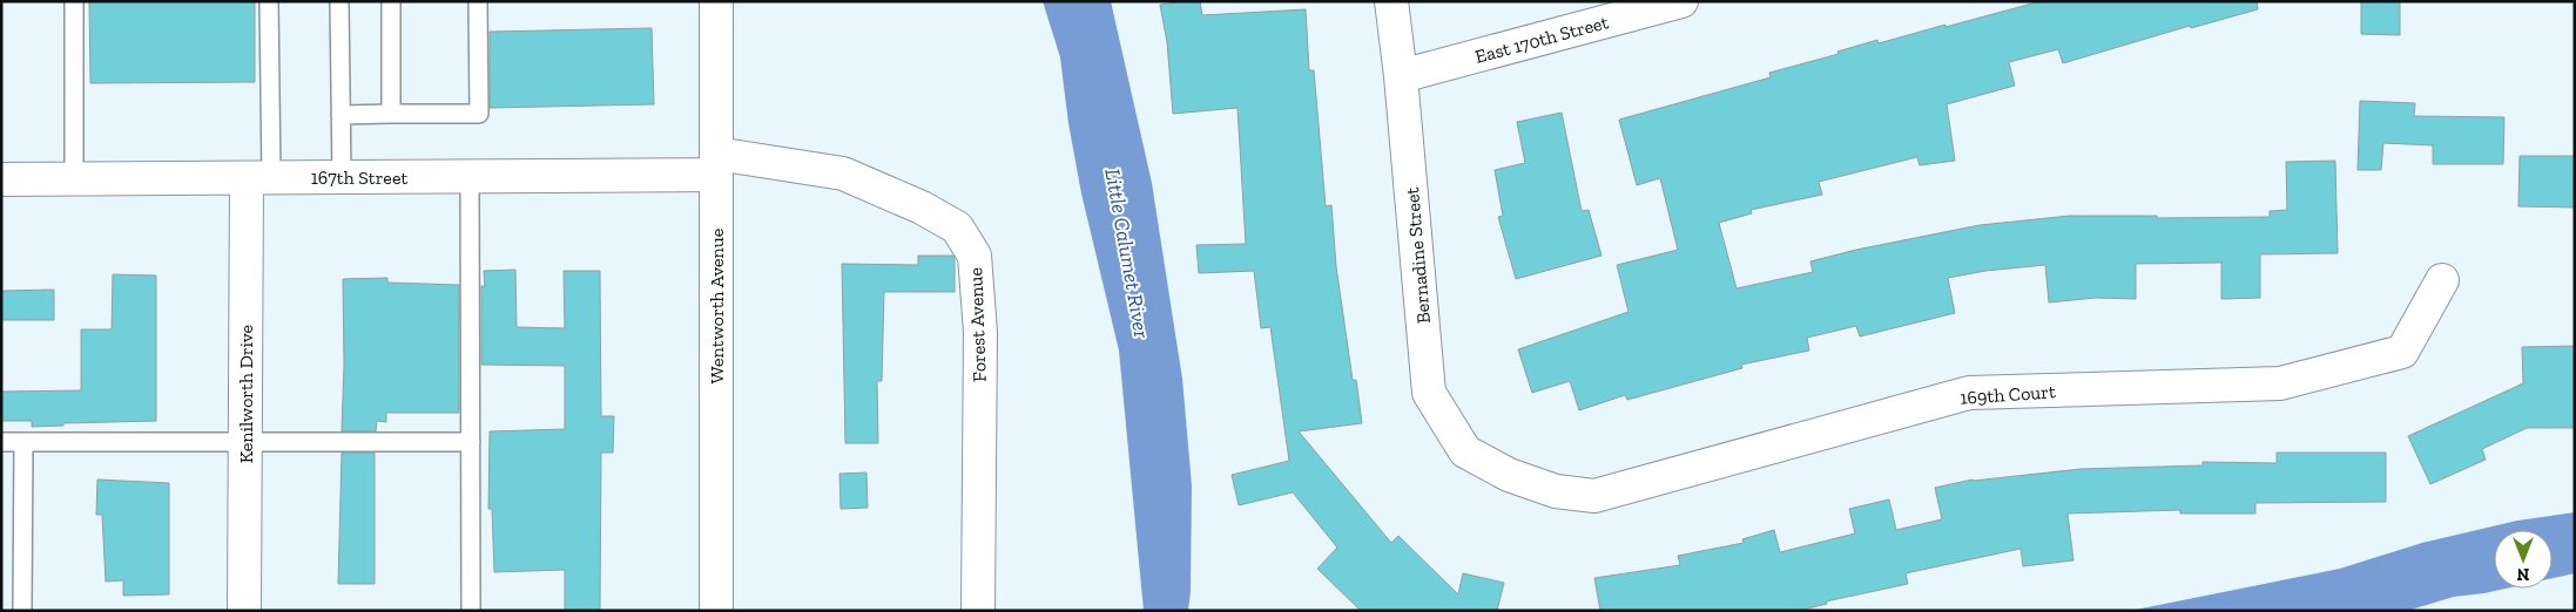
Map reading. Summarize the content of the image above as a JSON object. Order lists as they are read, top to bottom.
{
  "streets": {
    "street": [
      "East 170th Street",
      "167th Street",
      "Bernadine Street",
      "Wentworth Avenue",
      "Forest Avenue",
      "Kenilworth Drive",
      "169th Court"
    ]
  },
  "crossings": [
    ["East 170th Street", "Bernadine Street"],
    ["167th Street", "Wentworth Avenue"],
    ["167th Street", "Forest Avenue"],
    ["167th Street", "Kenilworth Drive"],
    ["Bernadine Street", "169th Court"],
    ["Wentworth Avenue", "Forest Avenue"]
  ],
  "water": ["Little Calumet River"],
  "north": "bottom"
}
